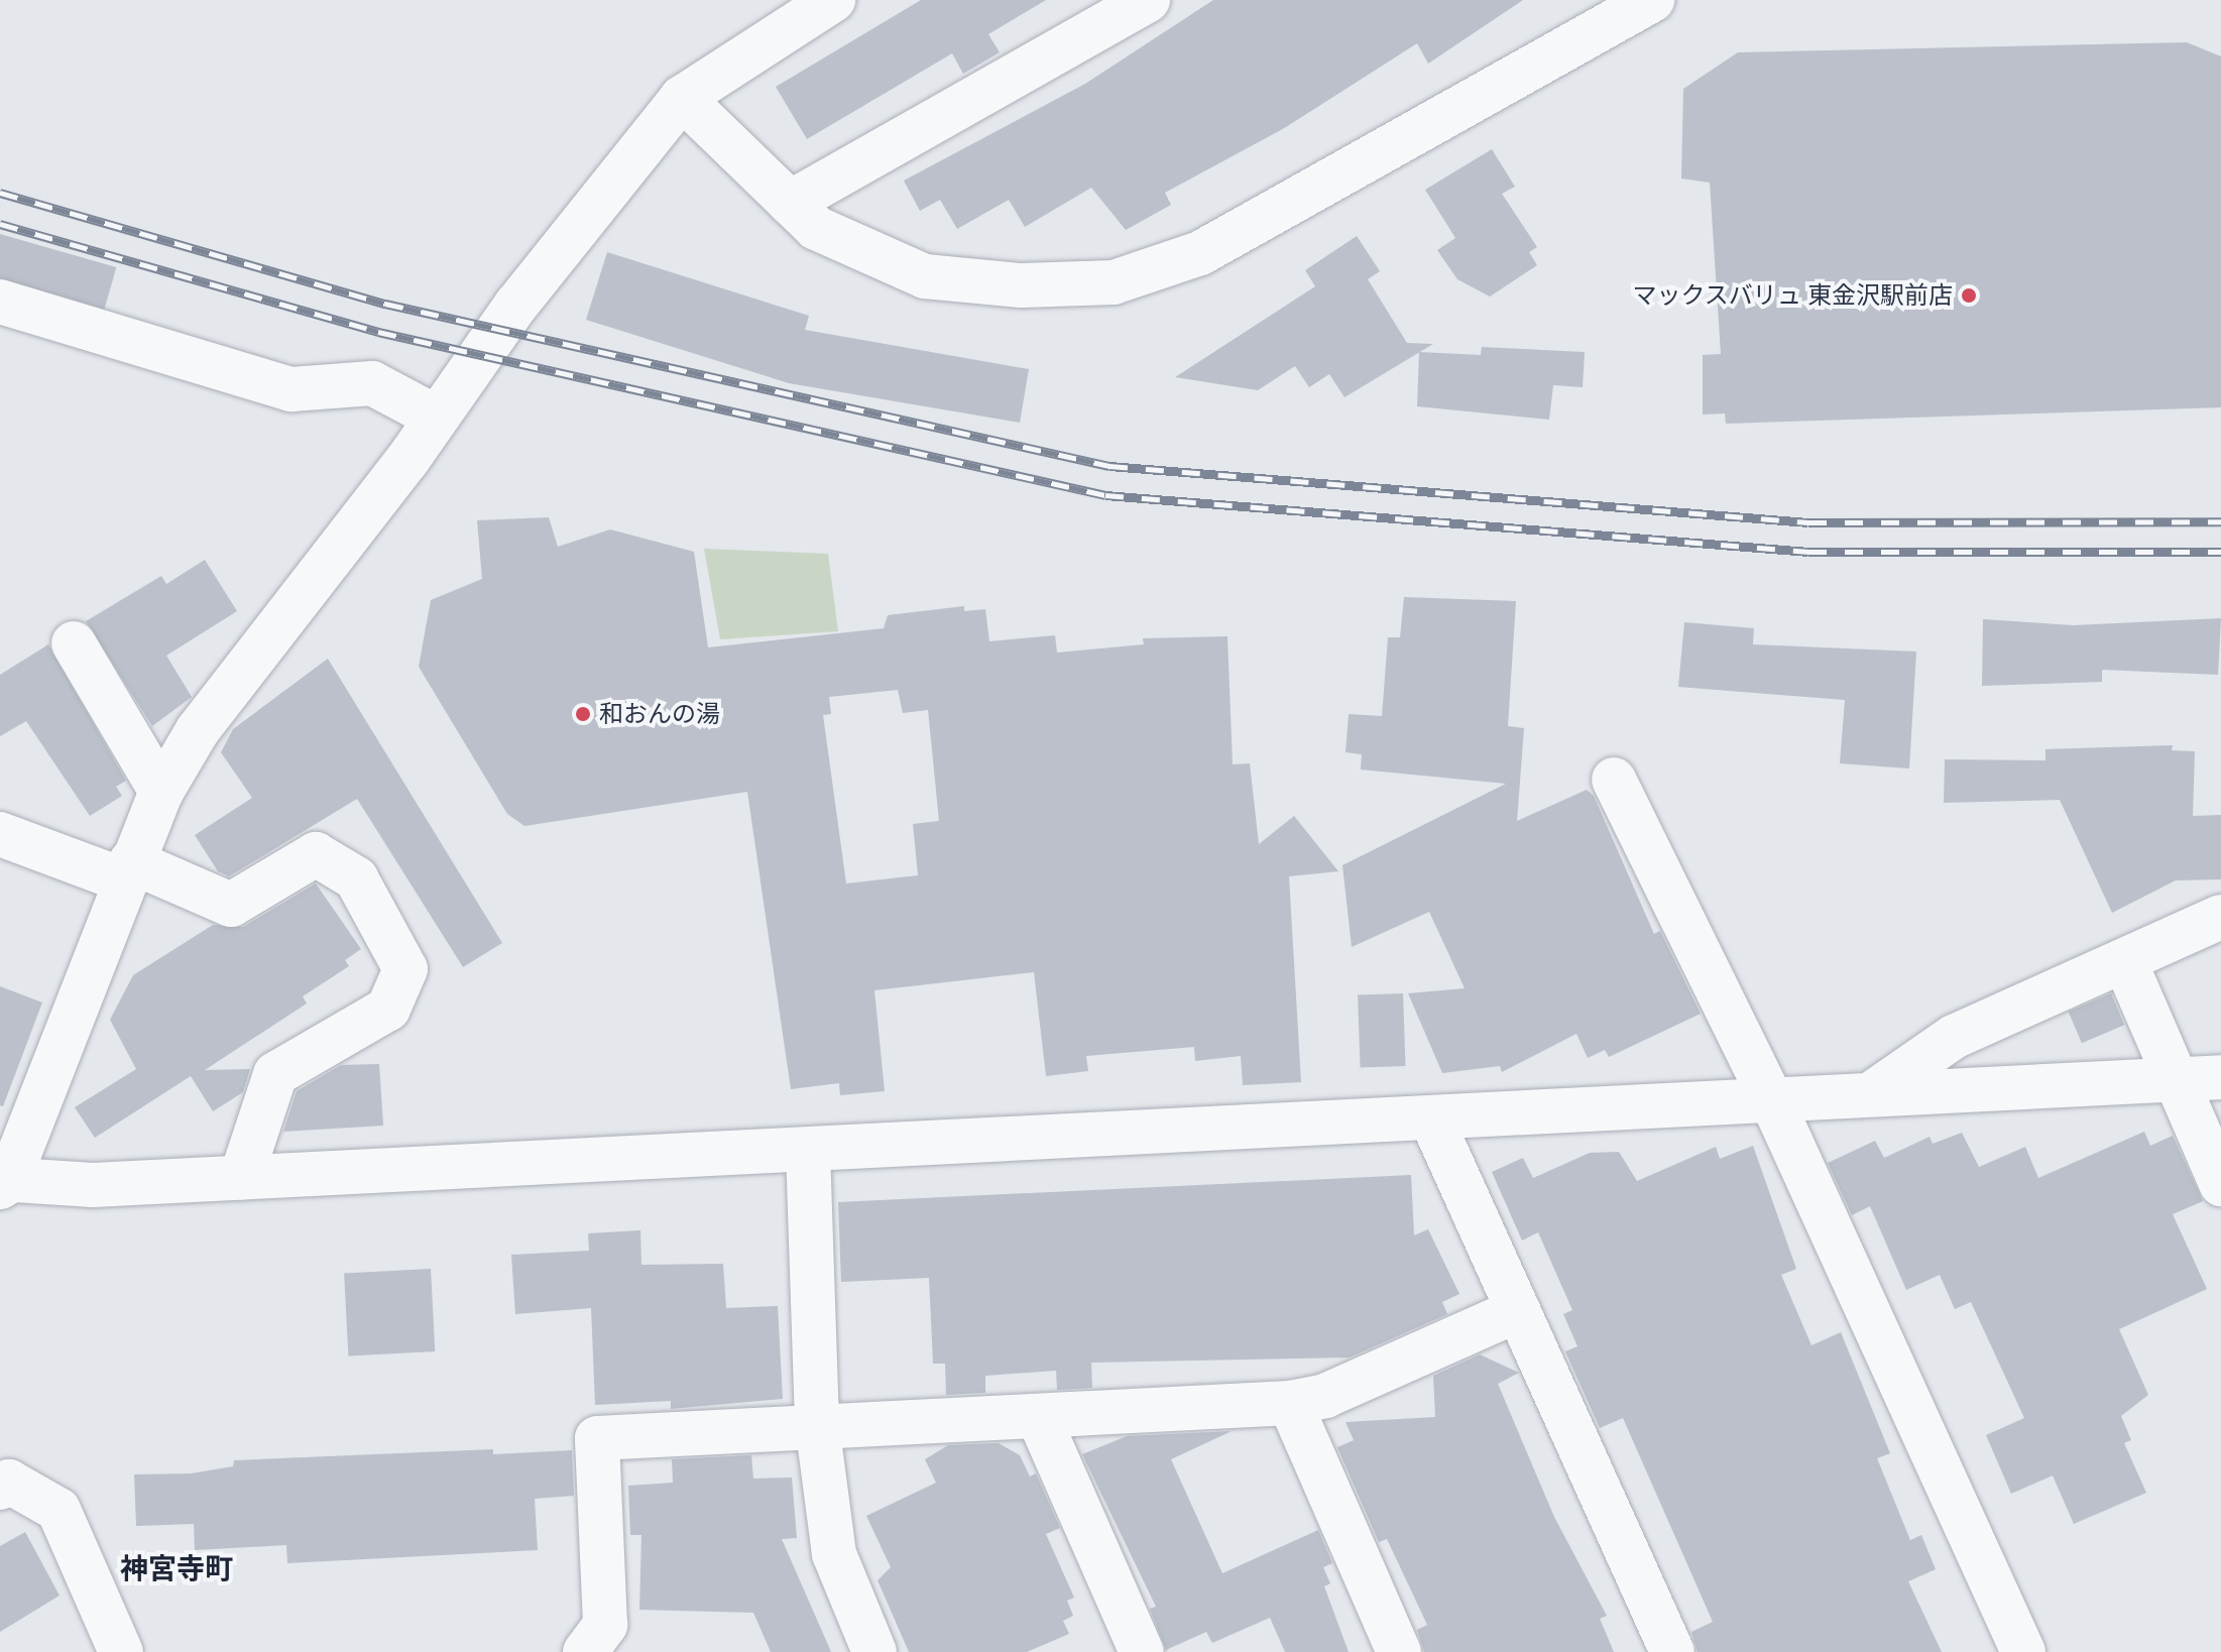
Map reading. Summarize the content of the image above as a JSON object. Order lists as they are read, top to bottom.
{
  "districts": ["神宮寺町"],
  "places": ["マックスバリュ 東金沢駅前店", "和おんの湯"]
}
